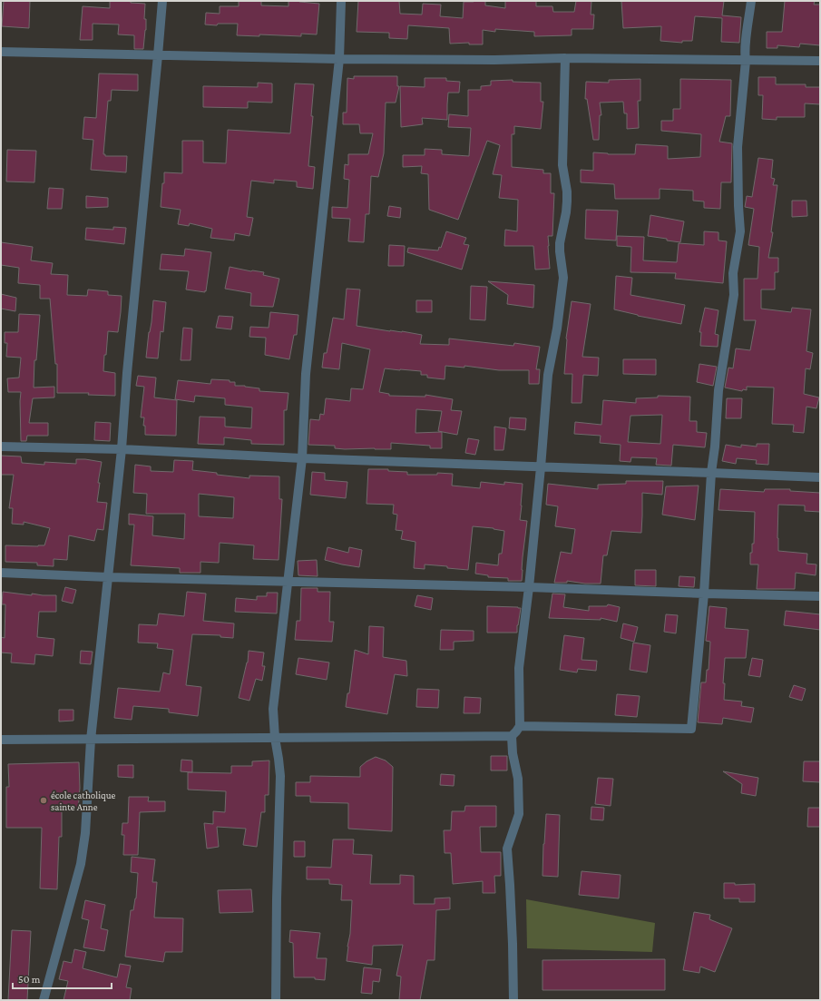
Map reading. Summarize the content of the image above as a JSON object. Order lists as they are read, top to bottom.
{
  "places": ["école catholique sainte Anne"],
  "scale_bar": "50 m"
}
